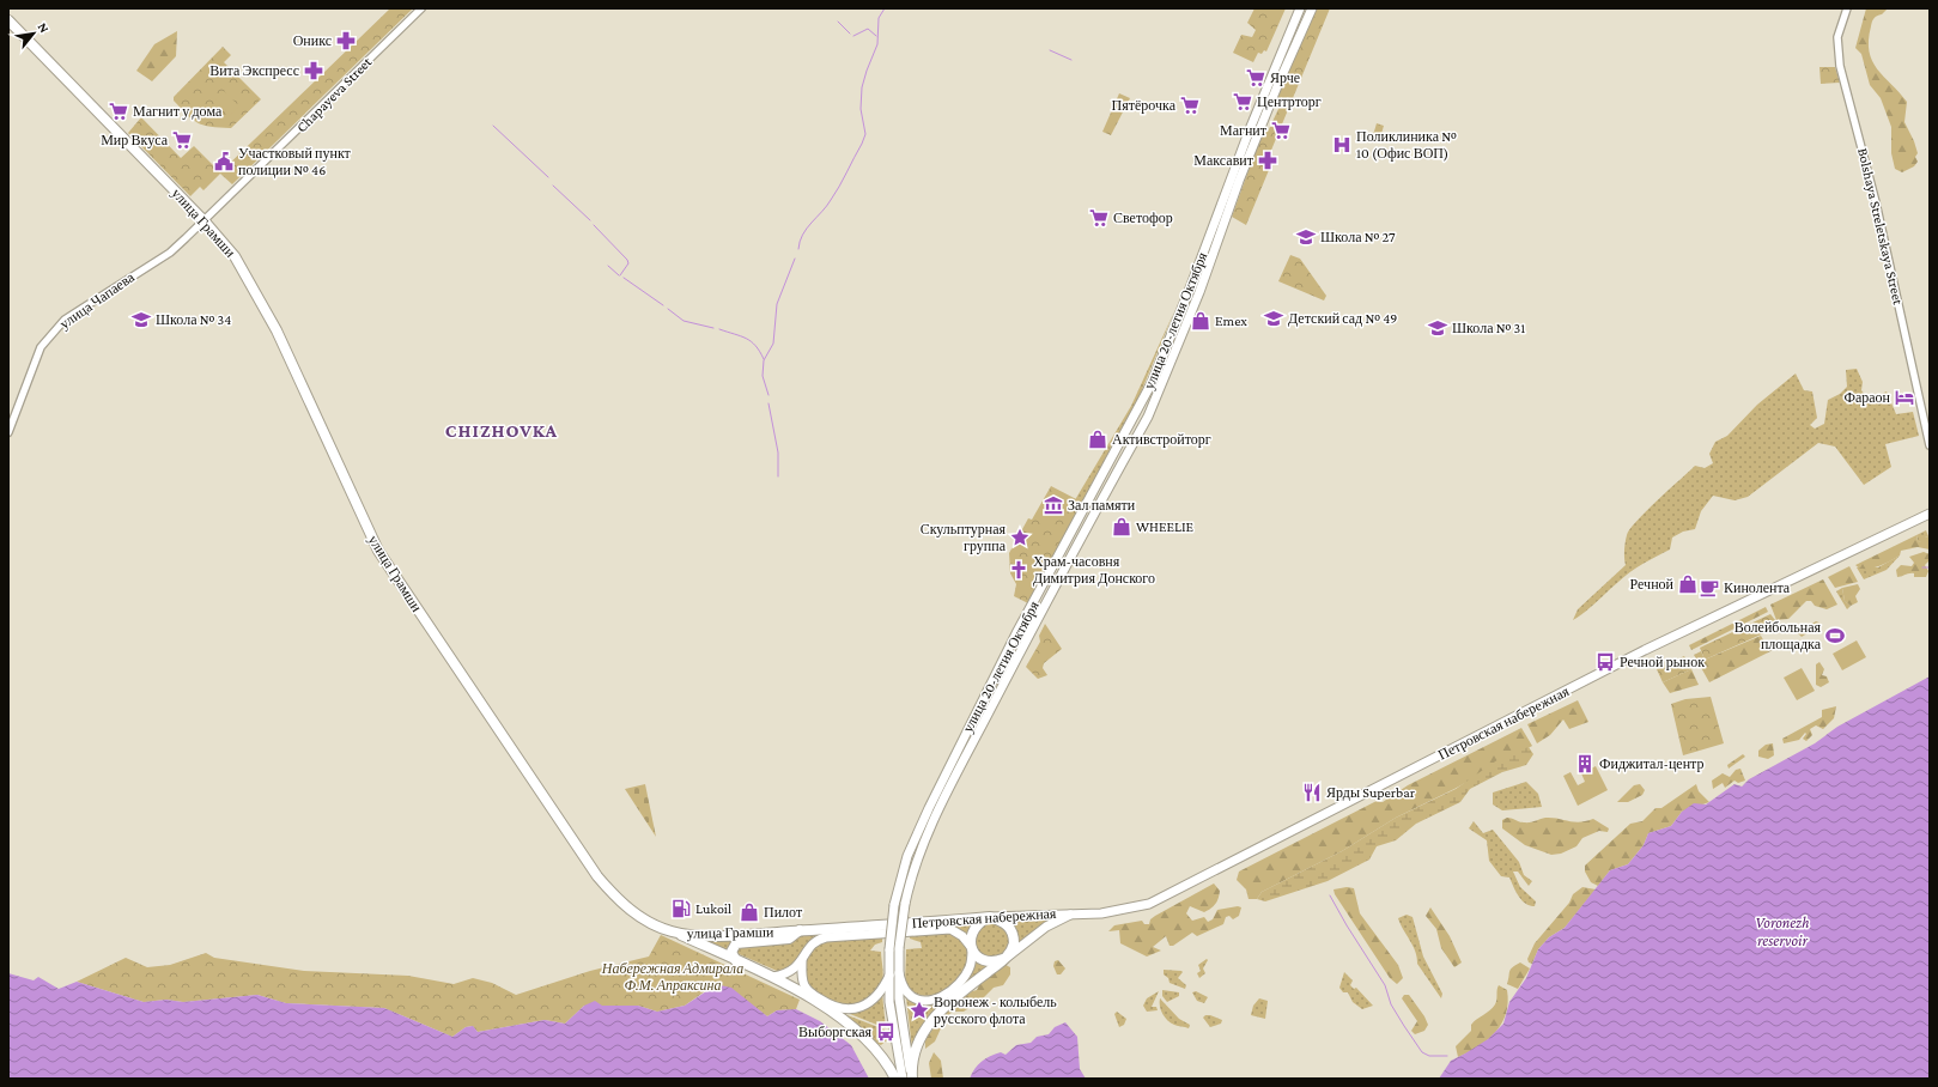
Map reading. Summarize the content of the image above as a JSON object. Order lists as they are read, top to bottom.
{
  "streets": {
    "highway": ["улица Грамши", "Петровская набережная"],
    "main road": ["улица 20-летия Октября"],
    "street": ["Chapayeva Street", "Bolshaya Streletskaya Street", "улица Чапаева"]
  },
  "crossings": [
    ["Chapayeva Street", "улица Грамши"],
    ["Chapayeva Street", "улица Чапаева"],
    ["улица Грамши", "улица Чапаева"],
    ["улица Грамши", "Петровская набережная"]
  ],
  "districts": ["CHIZHOVKA"],
  "water": ["Voronezh reservoir"],
  "parks": ["Набережная Адмирала Ф.М. Апраксина"],
  "places": {
    "pharmacy": ["Оникс", "Вита Экспресс", "Максавит"],
    "supermarket": [
      "Ярче",
      "Центрторг",
      "Пятёрочка",
      "Магнит у дома",
      "Магнит",
      "Мир Вкуса",
      "Светофор"
    ],
    "hospital": ["Поликлиника № 10 (Офис ВОП)"],
    "public building": ["Участковый пункт полиции № 46"],
    "school or university": [
      "Школа № 27",
      "Детский сад № 49",
      "Школа № 34",
      "Школа № 31"
    ],
    "shop": [
      "Emex",
      "Активстройторг",
      "WHEELIE",
      "Речной",
      "Пилот"
    ],
    "hotel": ["Фараон"],
    "museum": ["Зал памяти"],
    "place": ["Скульптурная группа", "Воронеж - колыбель русского флота"],
    "church": ["Храм-часовня Димитрия Донского"],
    "cafe": ["Кинолента"],
    "sports": ["Волейбольная площадка"],
    "bus stop": ["Речной рынок", "Выборгская"],
    "building": ["Фиджитал-центр"],
    "restaurant": ["Ярды Superbar"],
    "fuel station": ["Lukoil"]
  },
  "north": "top right"
}
